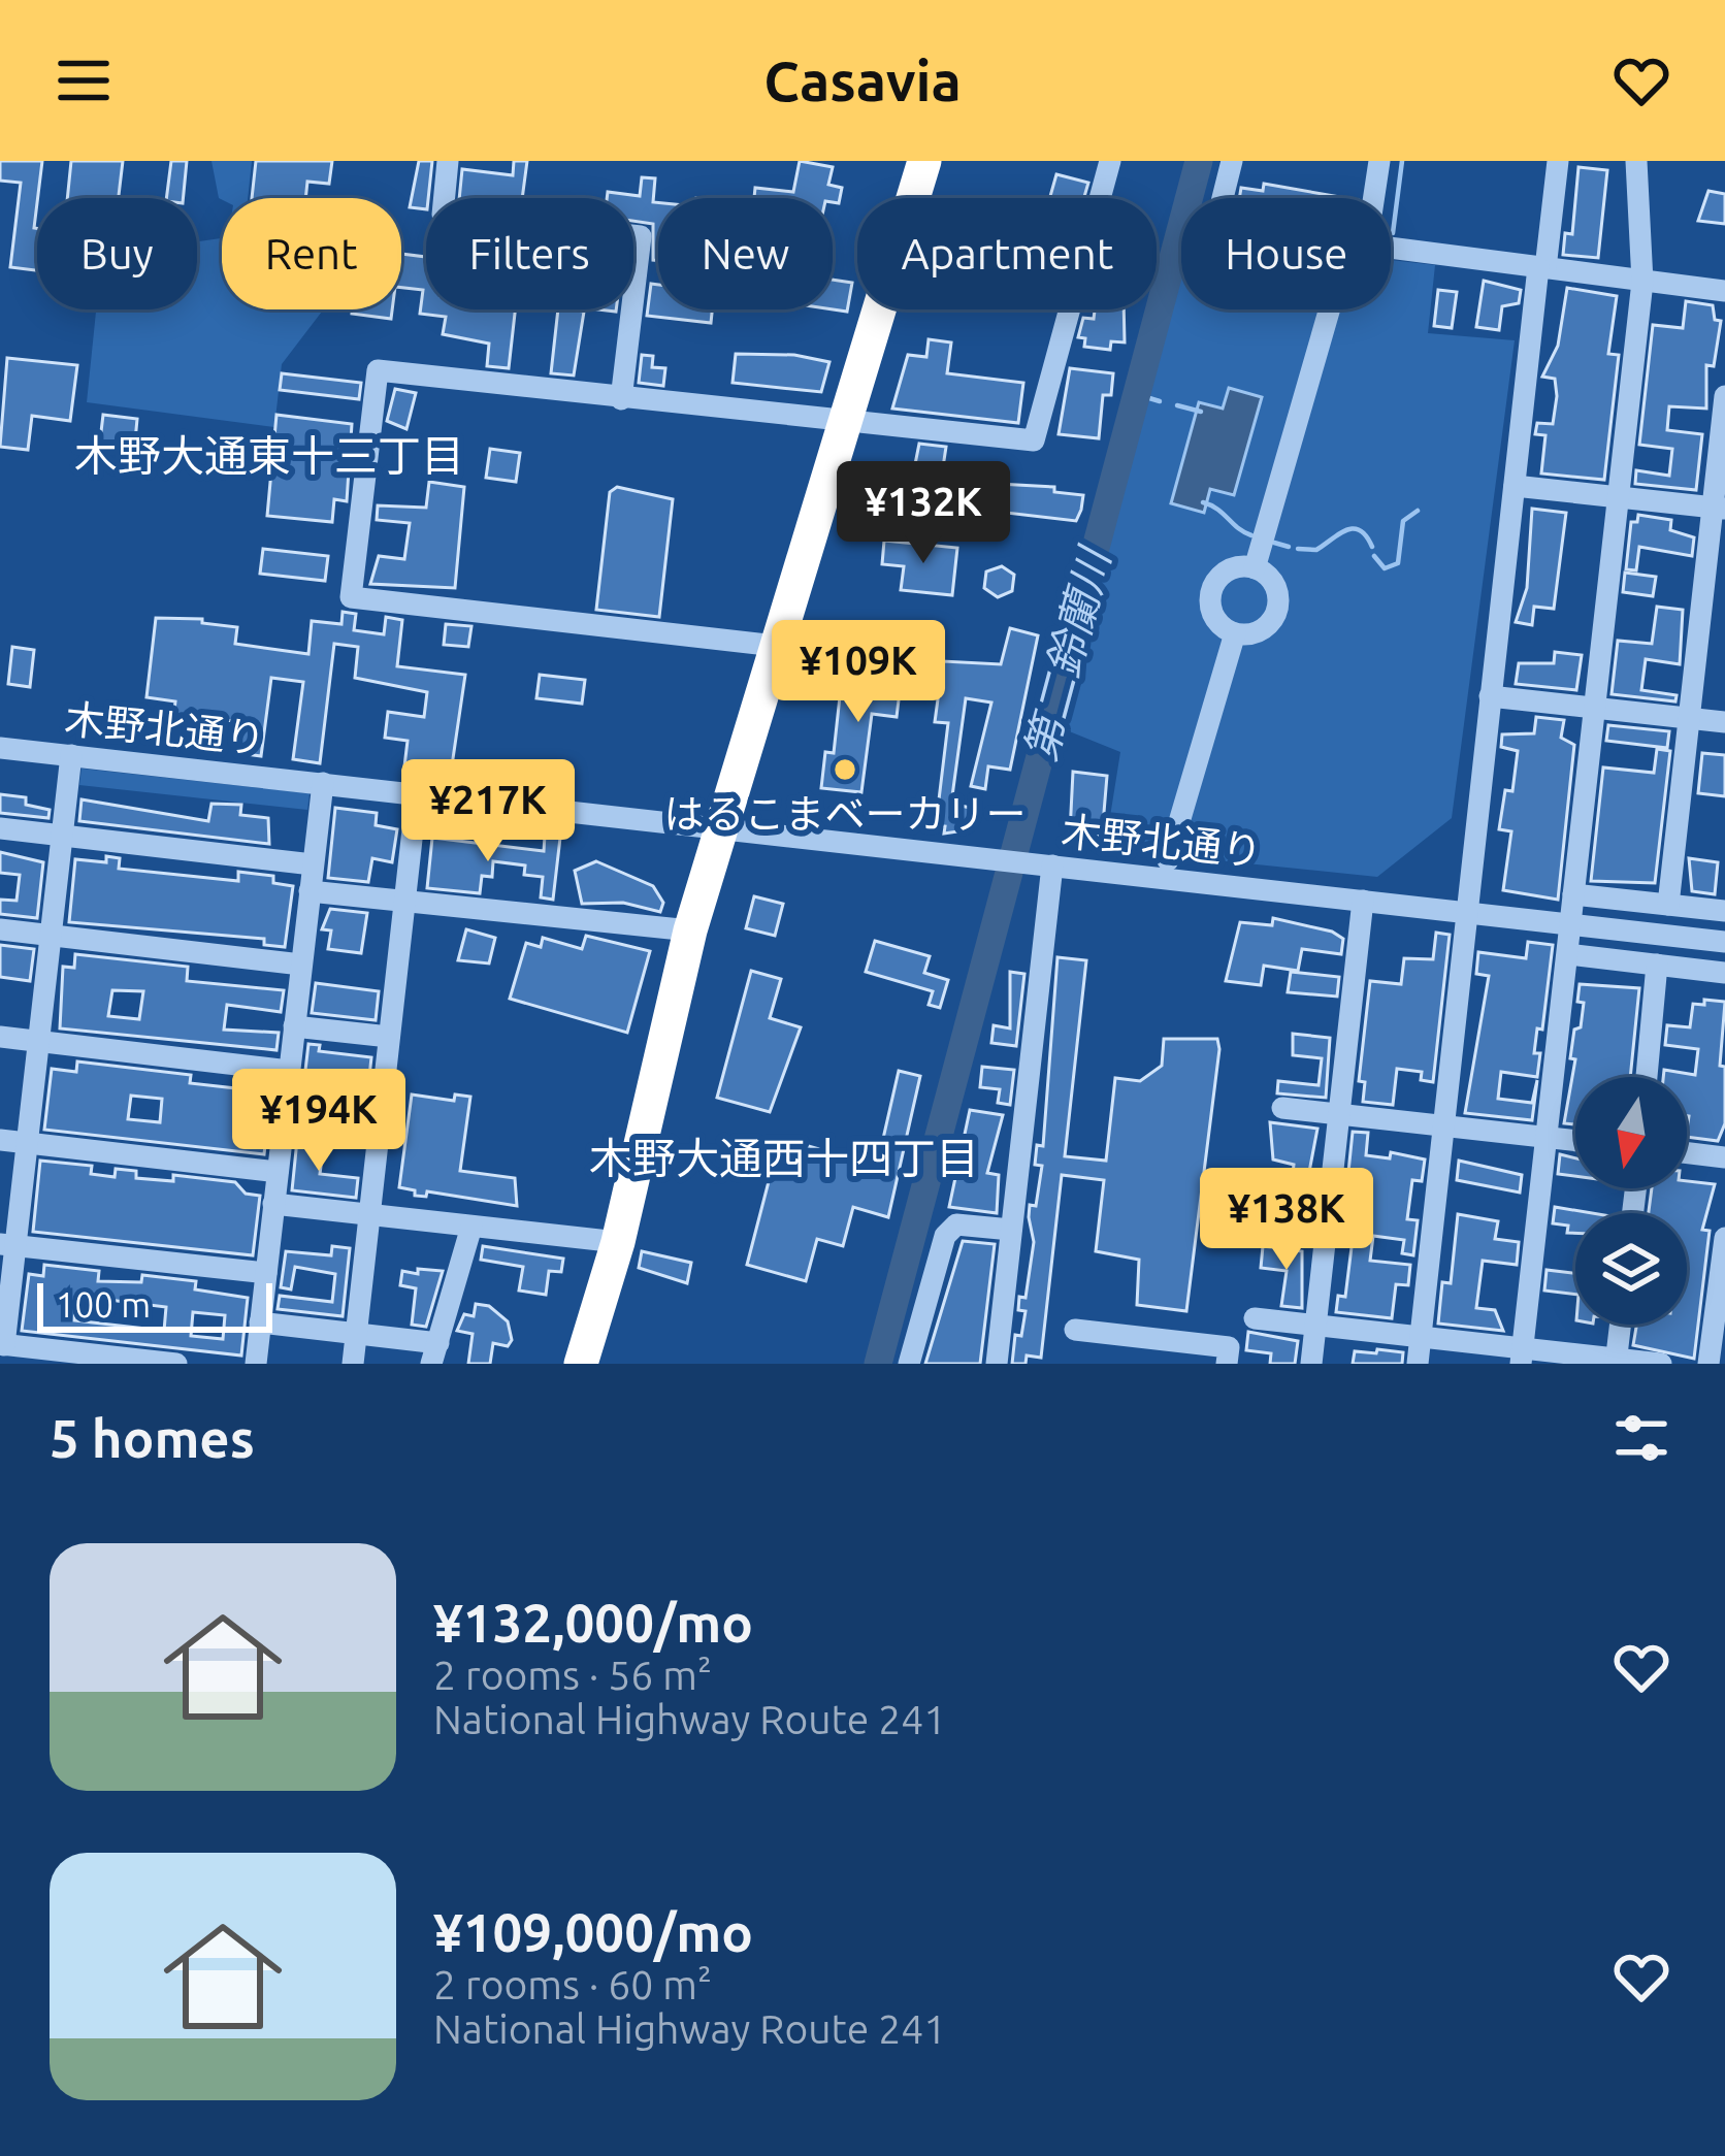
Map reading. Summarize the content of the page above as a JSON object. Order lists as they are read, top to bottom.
{
  "streets": {
    "street": ["木野北通り"]
  },
  "districts": ["木野大通東十三丁目", "木野大通西十四丁目"],
  "water": ["第二鈴蘭川"],
  "places": ["はるこまベーカリー"],
  "scale_bar": "100 m",
  "north": "bottom",
  "page": {
    "header": "Casavia",
    "chip": [
      "Buy",
      "Rent",
      "Filters",
      "New",
      "Apartment",
      "House"
    ],
    "price": [
      "¥132K",
      "¥109K",
      "¥217K",
      "¥194K",
      "¥138K"
    ],
    "scale": "100 m",
    "heading": "5 homes",
    "list": [
      {
        "name": "¥132,000/mo",
        "note": "2 rooms · 56 m² · National Highway Route 241"
      },
      {
        "name": "¥109,000/mo",
        "note": "2 rooms · 60 m² · National Highway Route 241"
      }
    ]
  }
}
